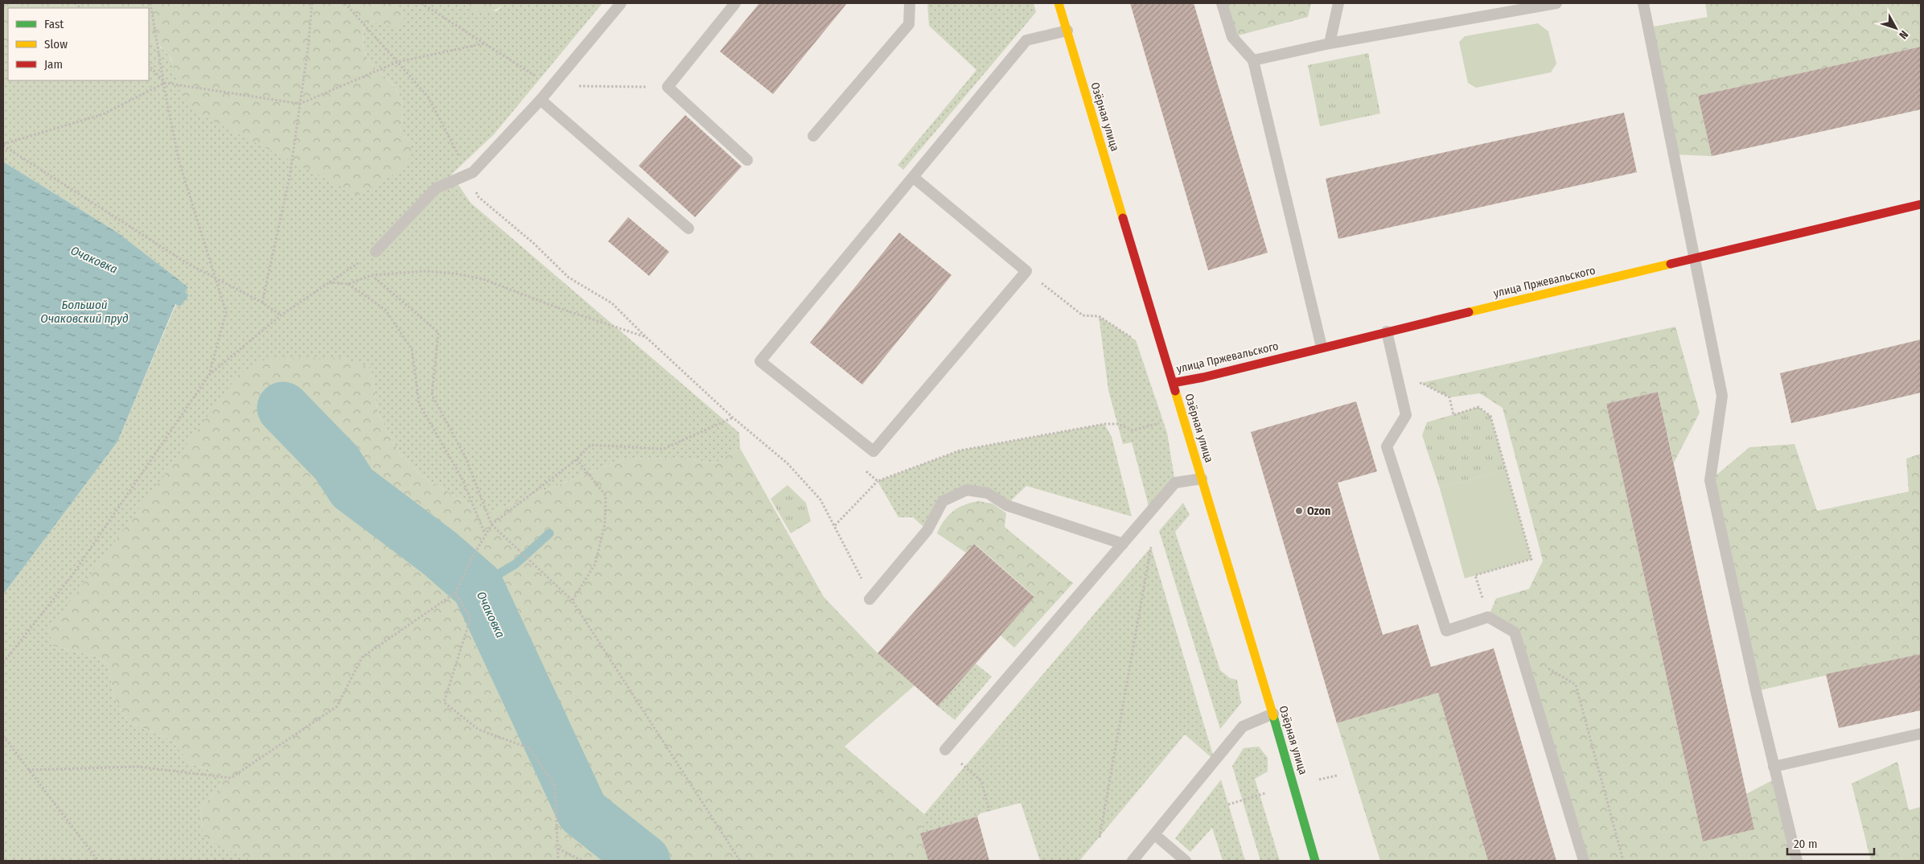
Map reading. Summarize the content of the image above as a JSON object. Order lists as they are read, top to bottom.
{
  "streets": {
    "street": ["Озёрная улица", "улица Пржевальского"]
  },
  "crossings": [
    ["Озёрная улица", "улица Пржевальского"]
  ],
  "water": ["Очаковка", "Большой Очаковский пруд"],
  "places": ["Ozon"],
  "legend": ["Fast", "Slow", "Jam"],
  "scale_bar": "20 m",
  "north": "bottom right"
}
